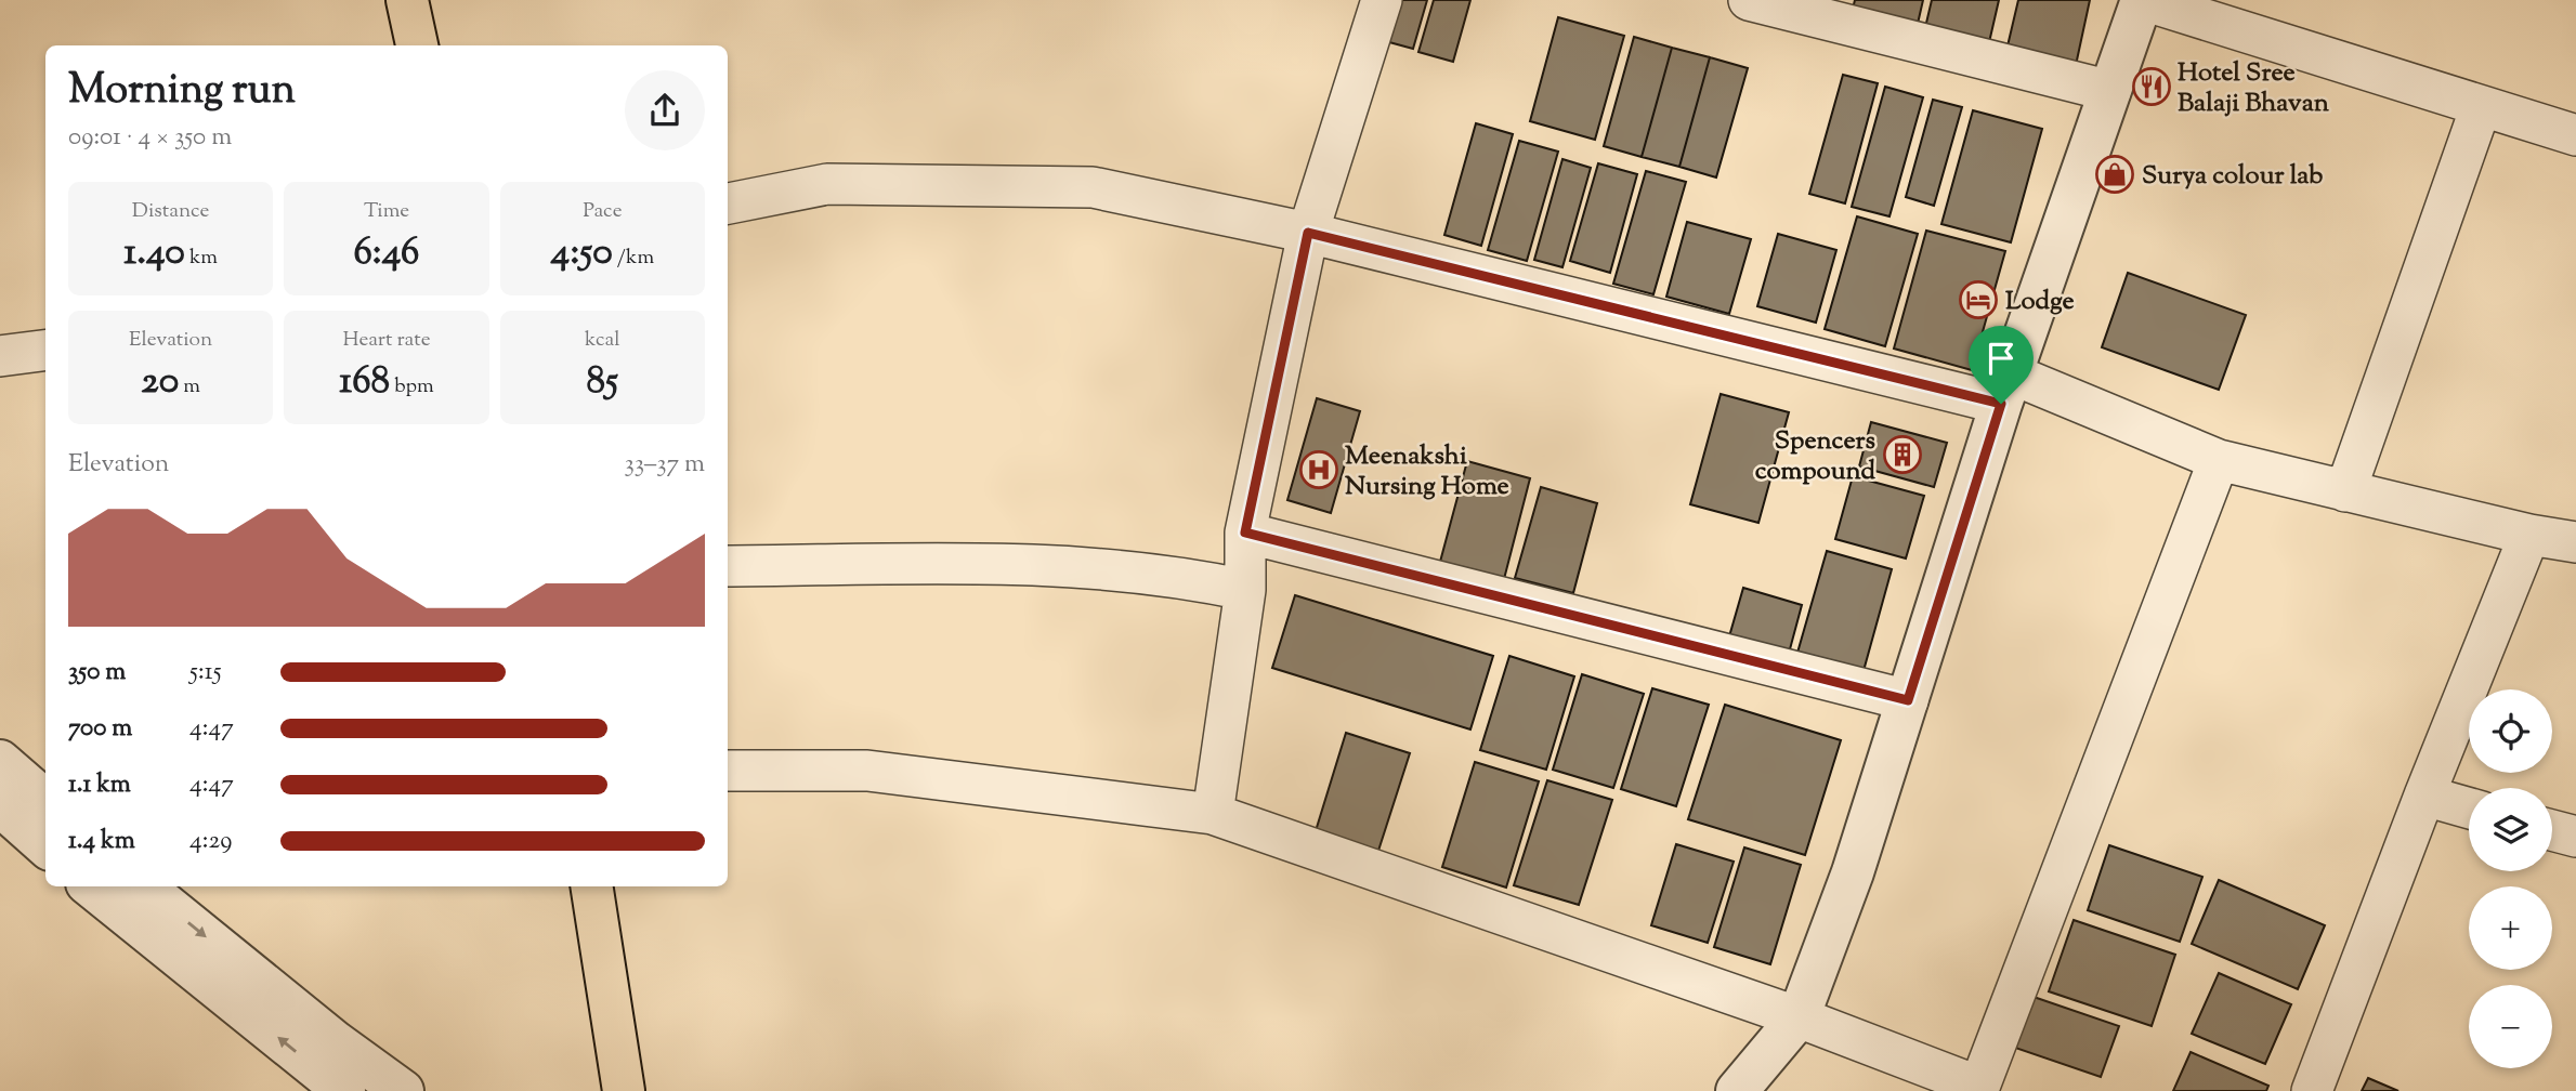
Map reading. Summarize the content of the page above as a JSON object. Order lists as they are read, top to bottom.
{
  "places": {
    "restaurant": ["Hotel Sree Balaji Bhavan"],
    "shop": ["Surya colour lab"],
    "hotel": ["Lodge"],
    "building": ["Spencers compound"],
    "hospital": ["Meenakshi Nursing Home"]
  },
  "page": {
    "heading": ["Morning run", "09:01 · 4 × 350 m"],
    "stats": [
      ["Distance", "1.40 km"],
      ["Time", "6:46"],
      ["Pace", "4:50 /km"],
      ["Elevation", "20 m"],
      ["Heart rate", "168 bpm"],
      ["kcal", "85"]
    ],
    "chart": ["Elevation", "33–37 m"],
    "list": [
      {
        "name": "350 m",
        "note": "5:15"
      },
      {
        "name": "700 m",
        "note": "4:47"
      },
      {
        "name": "1.1 km",
        "note": "4:47"
      },
      {
        "name": "1.4 km",
        "note": "4:29"
      }
    ],
    "map_buttons": ["+", "−"]
  }
}
